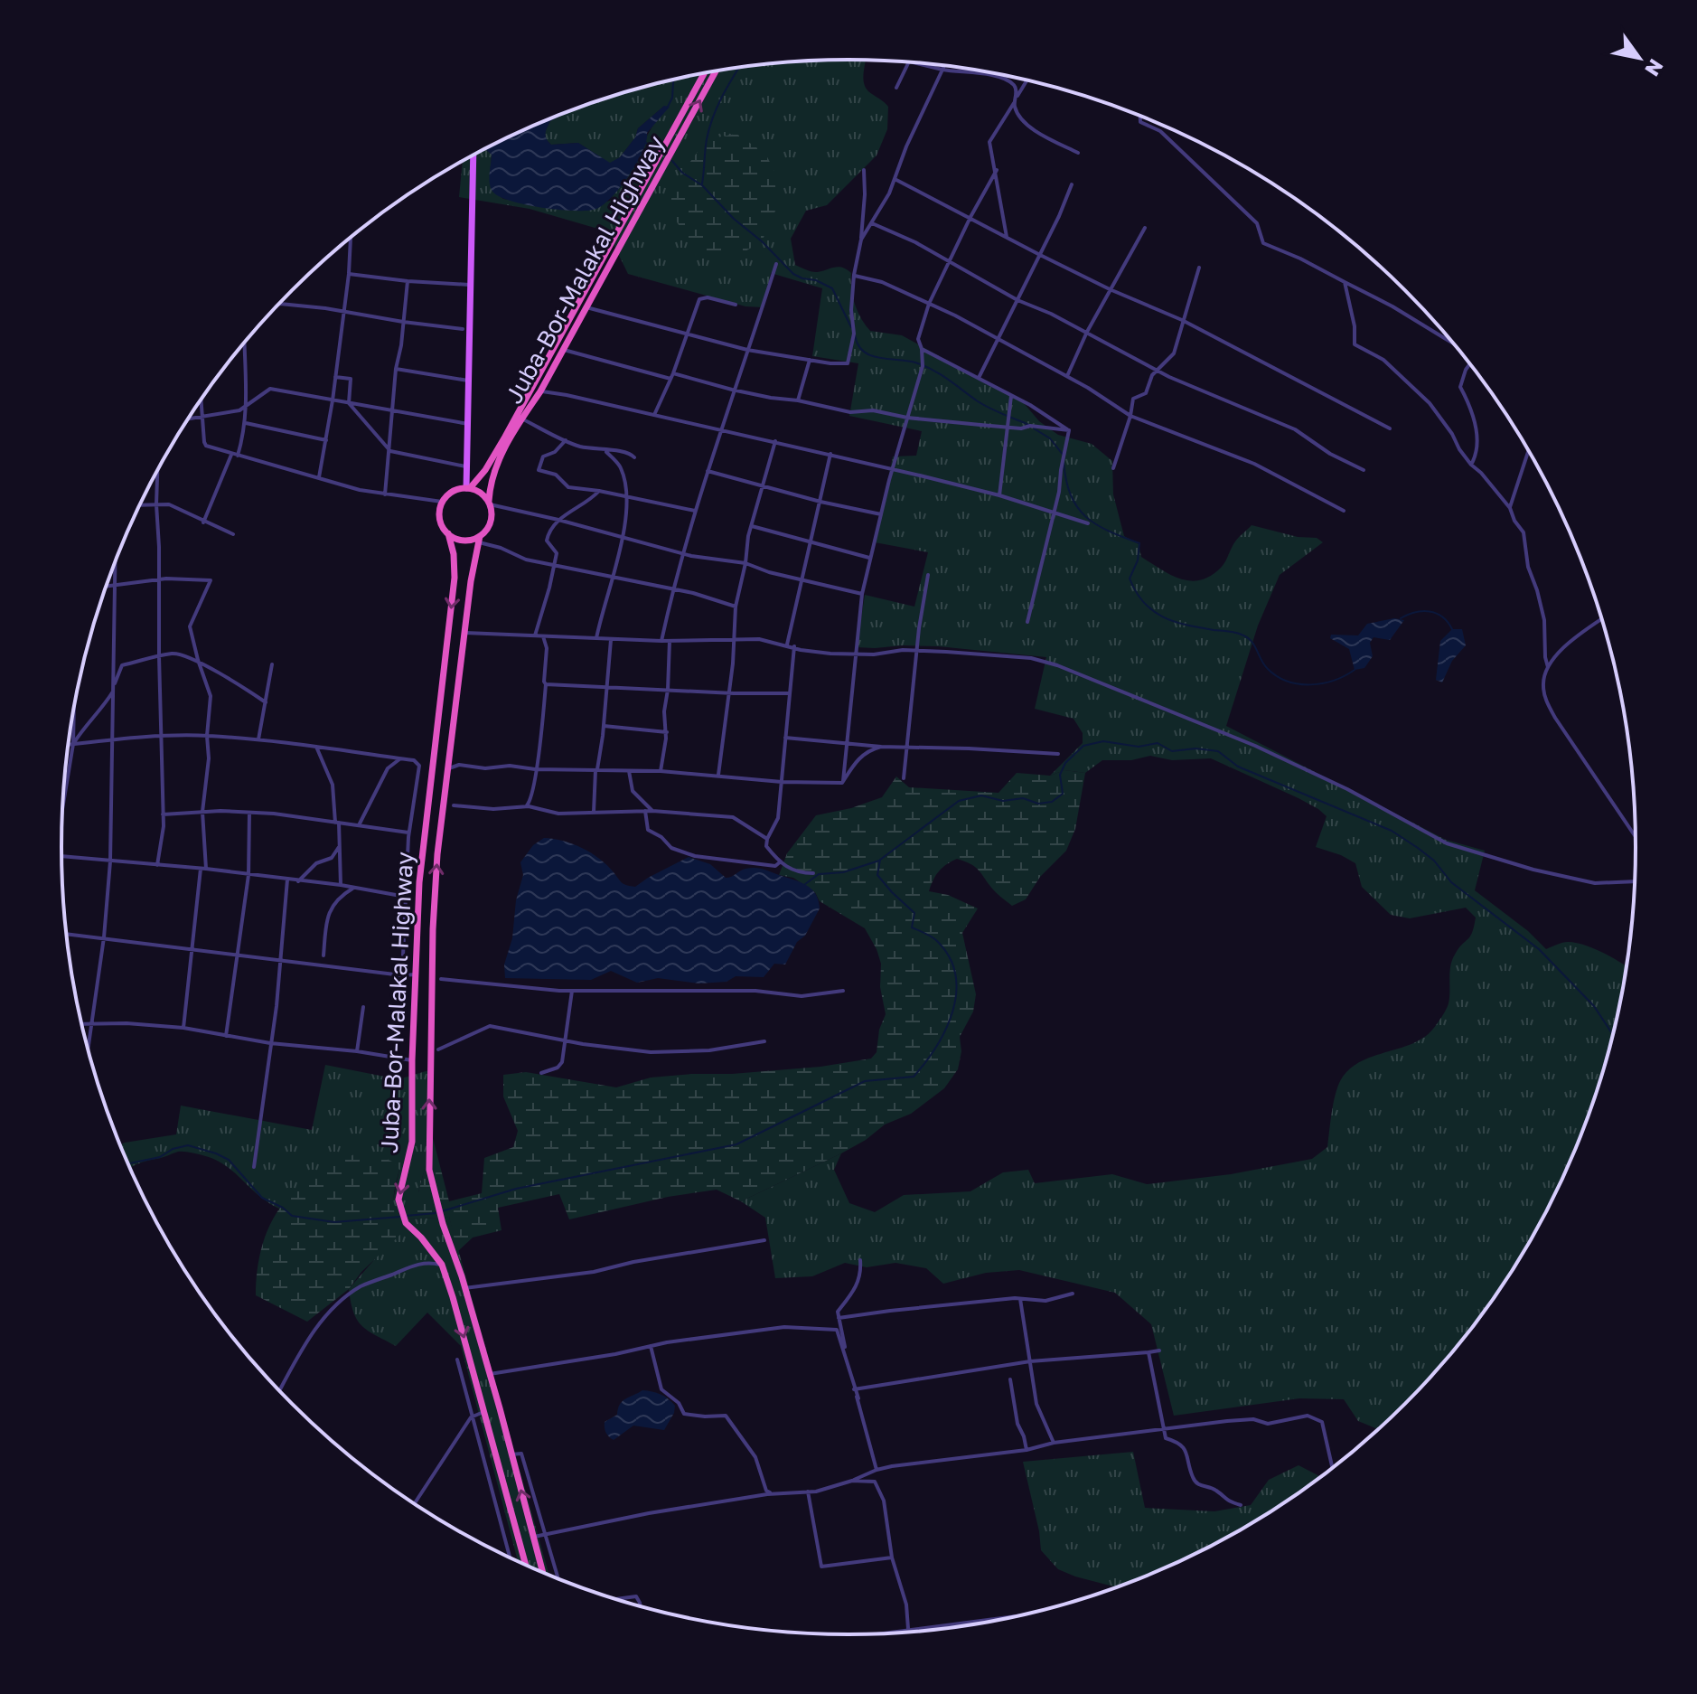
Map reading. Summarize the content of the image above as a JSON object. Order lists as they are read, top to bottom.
{
  "streets": {
    "highway": ["Juba-Bor-Malakal Highway"]
  },
  "north": "bottom right"
}
